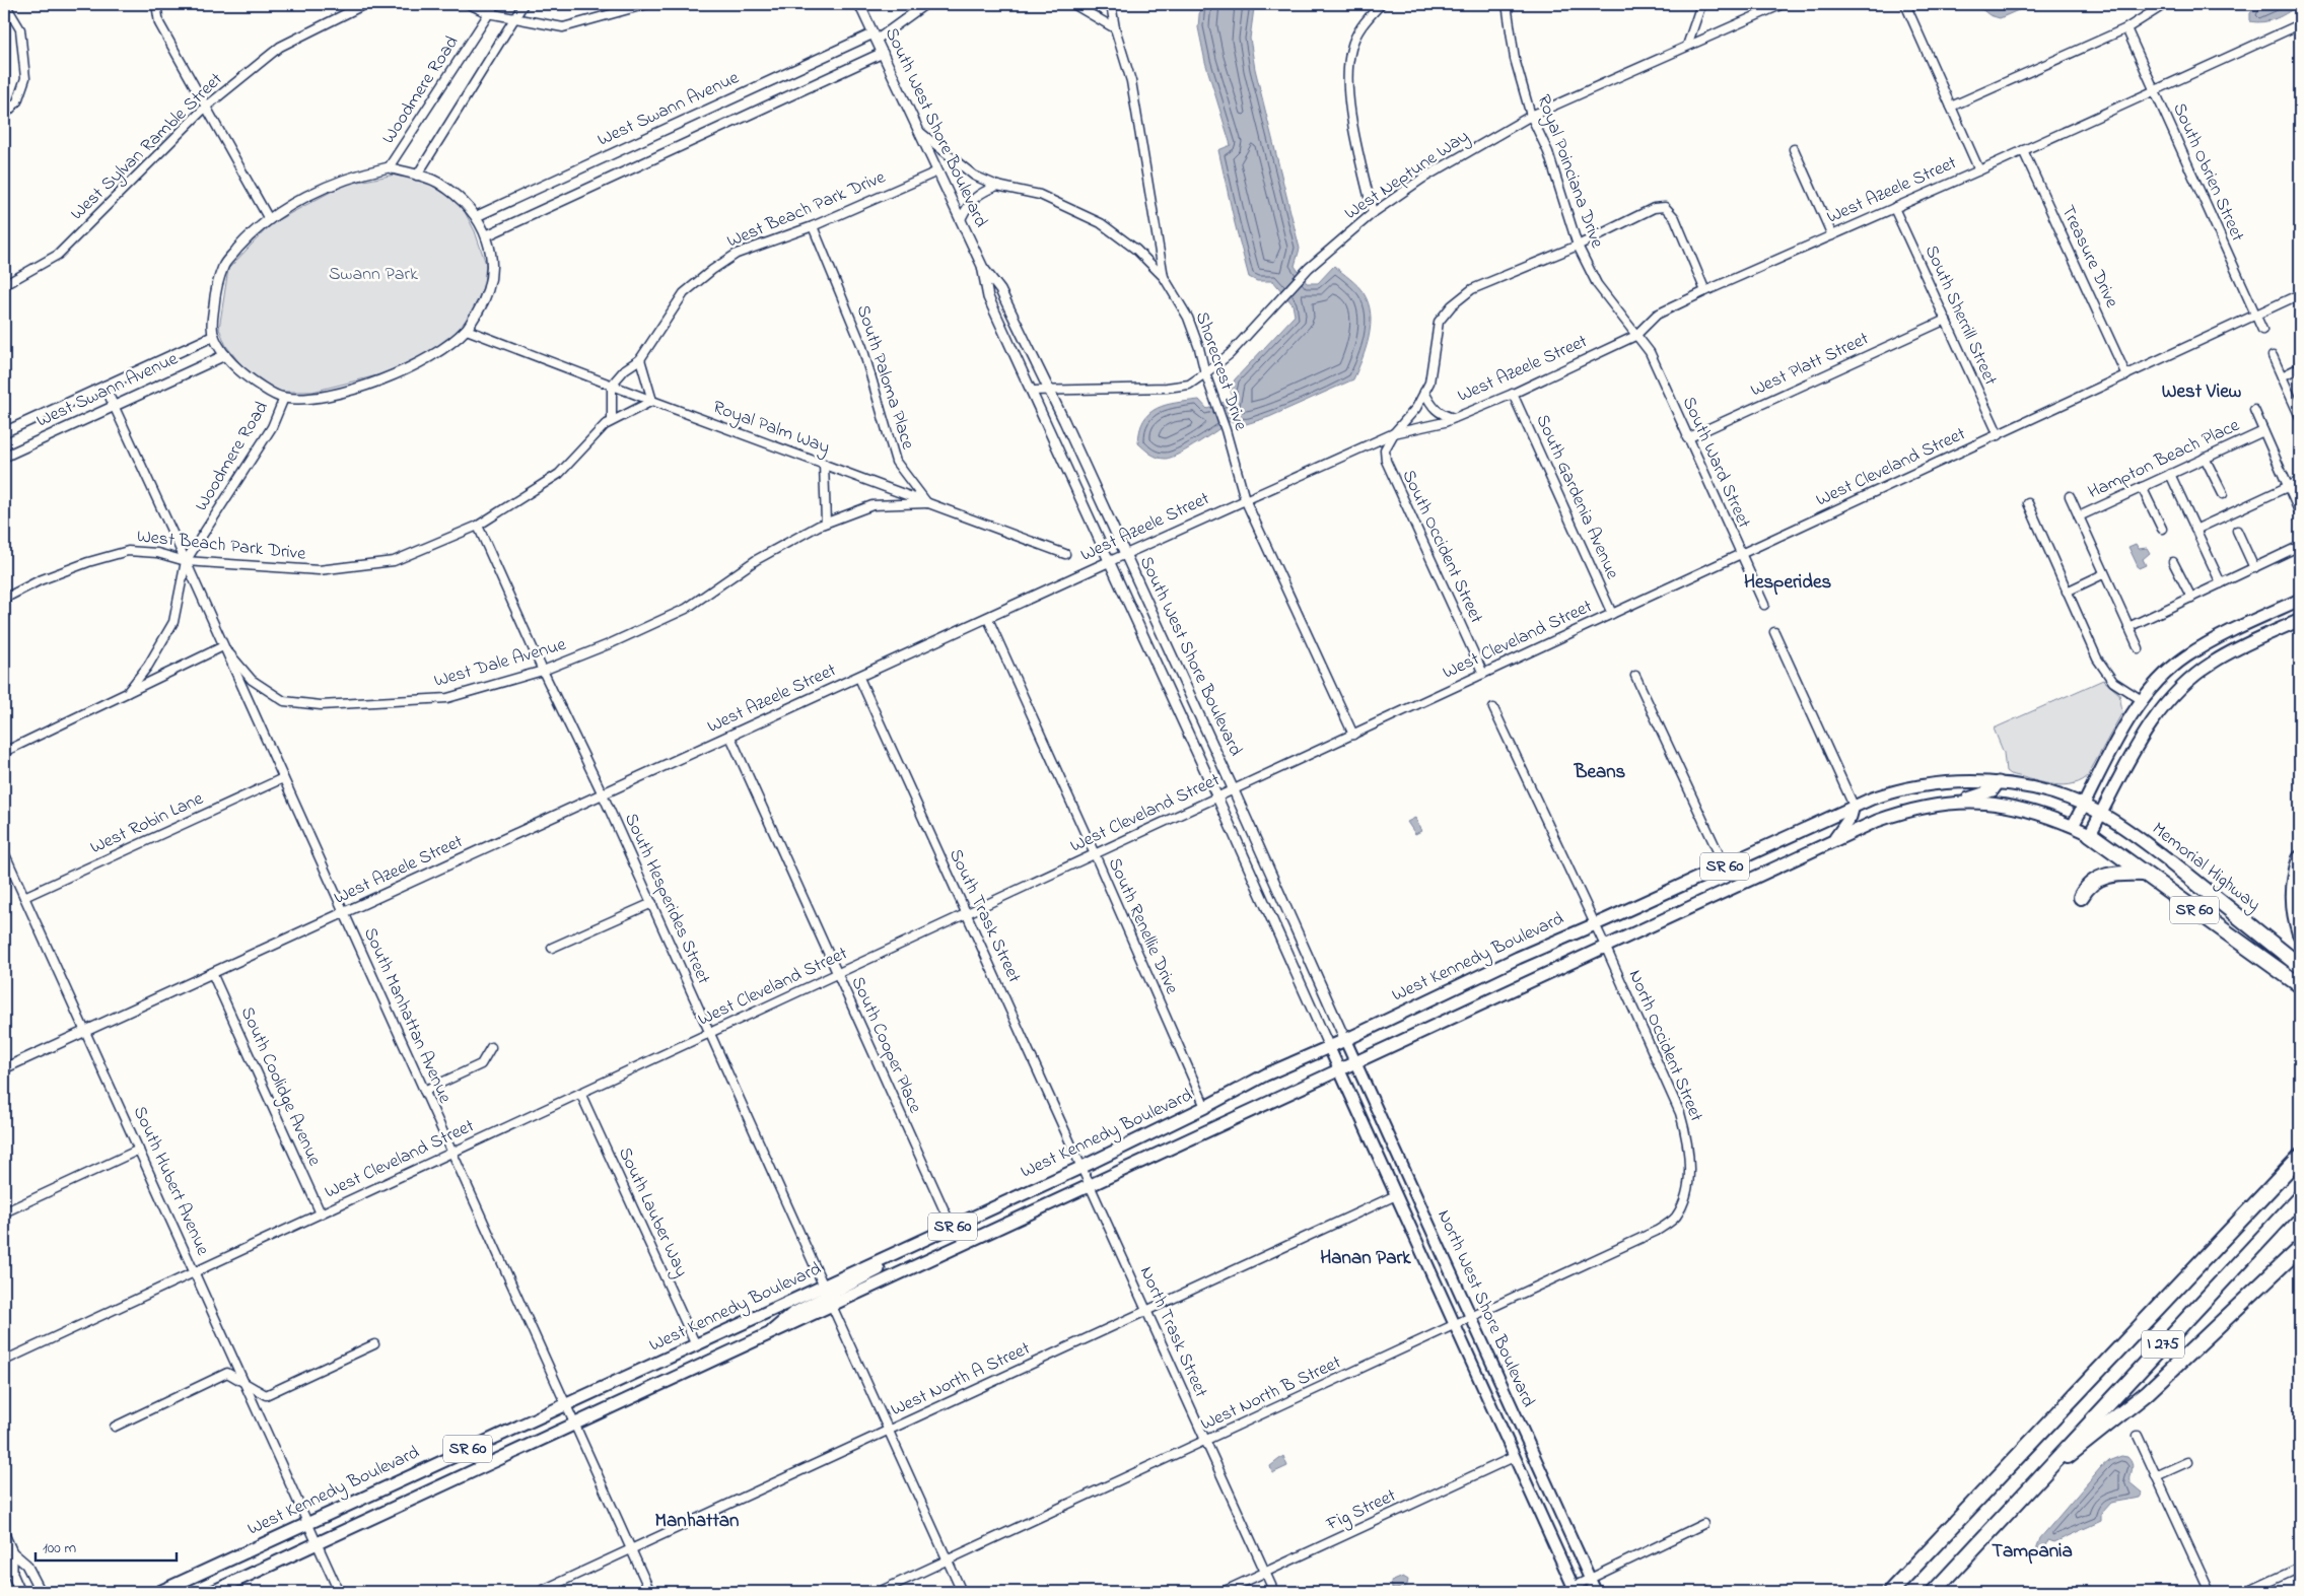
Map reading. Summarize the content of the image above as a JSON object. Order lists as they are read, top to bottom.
{
  "streets": {
    "highway": ["SR 60", "Memorial Highway", "I 275"],
    "main road": ["West Kennedy Boulevard", "North West Shore Boulevard"],
    "street": [
      "Woodmere Road",
      "West Swann Avenue",
      "South West Shore Boulevard",
      "West Sylvan Ramble Street",
      "Royal Poinciana Drive",
      "South Obrien Street",
      "West Neptune Way",
      "West Azeele Street",
      "West Beach Park Drive",
      "Treasure Drive",
      "South Sherrill Street",
      "West Platt Street",
      "Shorecrest Drive",
      "South Paloma Place",
      "Royal Palm Way",
      "Hampton Beach Place",
      "South Ward Street",
      "West Cleveland Street",
      "South Gardenia Avenue",
      "South Occident Street",
      "West Dale Avenue",
      "West Robin Lane",
      "South Hesperides Street",
      "South Trask Street",
      "South Renellie Drive",
      "South Manhattan Avenue",
      "South Cooper Place",
      "North Occident Street",
      "South Coolidge Avenue",
      "South Hubert Avenue",
      "South Lauber Way",
      "North Trask Street",
      "West North A Street",
      "West North B Street",
      "Fig Street"
    ]
  },
  "crossings": [
    ["Woodmere Road", "West Beach Park Drive"],
    ["Woodmere Road", "West Dale Avenue"],
    ["West Swann Avenue", "South West Shore Boulevard"],
    ["South West Shore Boulevard", "West Neptune Way"],
    ["South West Shore Boulevard", "West Azeele Street"],
    ["South West Shore Boulevard", "West Beach Park Drive"],
    ["South West Shore Boulevard", "West Cleveland Street"],
    ["South West Shore Boulevard", "West Kennedy Boulevard"],
    ["South West Shore Boulevard", "North West Shore Boulevard"],
    ["Royal Poinciana Drive", "West Neptune Way"],
    ["Royal Poinciana Drive", "West Azeele Street"],
    ["Royal Poinciana Drive", "South Ward Street"],
    ["South Obrien Street", "West Azeele Street"],
    ["South Obrien Street", "West Cleveland Street"],
    ["West Neptune Way", "Shorecrest Drive"],
    ["West Azeele Street", "Treasure Drive"],
    ["West Azeele Street", "South Sherrill Street"],
    ["West Azeele Street", "Shorecrest Drive"],
    ["West Azeele Street", "South Ward Street"],
    ["West Azeele Street", "South Gardenia Avenue"],
    ["West Azeele Street", "South Occident Street"],
    ["West Azeele Street", "South Hesperides Street"],
    ["West Azeele Street", "South Trask Street"],
    ["West Azeele Street", "South Renellie Drive"],
    ["West Azeele Street", "South Manhattan Avenue"],
    ["West Azeele Street", "South Cooper Place"],
    ["West Azeele Street", "South Coolidge Avenue"],
    ["West Azeele Street", "South Hubert Avenue"],
    ["West Beach Park Drive", "South Paloma Place"],
    ["West Beach Park Drive", "Royal Palm Way"],
    ["West Beach Park Drive", "South Hesperides Street"],
    ["Treasure Drive", "West Cleveland Street"],
    ["South Sherrill Street", "West Platt Street"],
    ["South Sherrill Street", "West Cleveland Street"],
    ["West Platt Street", "South Ward Street"],
    ["Shorecrest Drive", "West Cleveland Street"],
    ["South Paloma Place", "Royal Palm Way"],
    ["South Paloma Place", "West Dale Avenue"],
    ["Royal Palm Way", "West Dale Avenue"],
    ["South Ward Street", "West Cleveland Street"],
    ["West Cleveland Street", "South Gardenia Avenue"],
    ["West Cleveland Street", "South Occident Street"],
    ["West Cleveland Street", "South Hesperides Street"],
    ["West Cleveland Street", "South Trask Street"],
    ["West Cleveland Street", "South Renellie Drive"],
    ["West Cleveland Street", "South Manhattan Avenue"],
    ["West Cleveland Street", "South Cooper Place"],
    ["West Cleveland Street", "South Coolidge Avenue"],
    ["West Cleveland Street", "South Hubert Avenue"],
    ["West Cleveland Street", "South Lauber Way"],
    ["West Dale Avenue", "South Hesperides Street"],
    ["West Robin Lane", "South Manhattan Avenue"],
    ["West Robin Lane", "South Hubert Avenue"],
    ["SR 60", "South Manhattan Avenue"],
    ["SR 60", "North Occident Street"],
    ["SR 60", "South Hubert Avenue"],
    ["SR 60", "North West Shore Boulevard"],
    ["SR 60", "North Trask Street"],
    ["Memorial Highway", "West Kennedy Boulevard"],
    ["South Hesperides Street", "West Kennedy Boulevard"],
    ["South Trask Street", "West Kennedy Boulevard"],
    ["South Trask Street", "North Trask Street"],
    ["South Renellie Drive", "West Kennedy Boulevard"],
    ["West Kennedy Boulevard", "South Manhattan Avenue"],
    ["West Kennedy Boulevard", "South Cooper Place"],
    ["West Kennedy Boulevard", "South Hubert Avenue"],
    ["West Kennedy Boulevard", "South Lauber Way"],
    ["West Kennedy Boulevard", "North West Shore Boulevard"],
    ["West Kennedy Boulevard", "North Trask Street"],
    ["South Manhattan Avenue", "West North A Street"],
    ["North Occident Street", "West North B Street"],
    ["North West Shore Boulevard", "West North B Street"],
    ["North Trask Street", "West North A Street"],
    ["North Trask Street", "West North B Street"],
    ["North Trask Street", "Fig Street"]
  ],
  "districts": [
    "West View",
    "Hesperides",
    "Beans",
    "Hanan Park",
    "Manhattan",
    "Tampania"
  ],
  "parks": ["Swann Park"],
  "scale_bar": "100 m"
}
